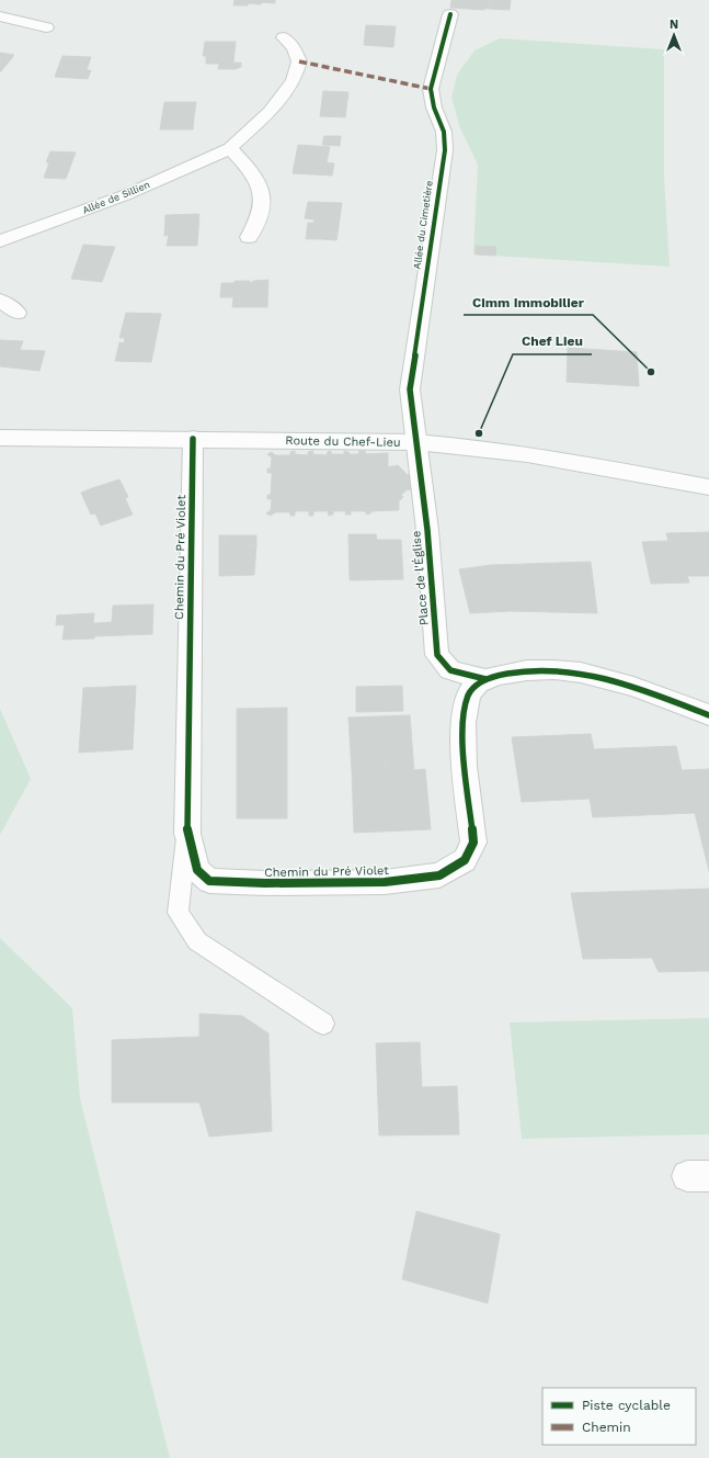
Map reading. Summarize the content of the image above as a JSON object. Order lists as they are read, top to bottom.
{
  "streets": {
    "street": [
      "Allée de Sillien",
      "Allée du Cimetière",
      "Route du Chef-Lieu",
      "Chemin du Pré Violet",
      "Place de l'Église"
    ]
  },
  "crossings": [
    ["Allée du Cimetière", "Route du Chef-Lieu"],
    ["Allée du Cimetière", "Place de l'Église"],
    ["Route du Chef-Lieu", "Chemin du Pré Violet"],
    ["Route du Chef-Lieu", "Place de l'Église"],
    ["Chemin du Pré Violet", "Place de l'Église"]
  ],
  "places": ["Cimm Immobilier", "Chef Lieu"],
  "legend": ["Piste cyclable", "Chemin"],
  "north": "top"
}
